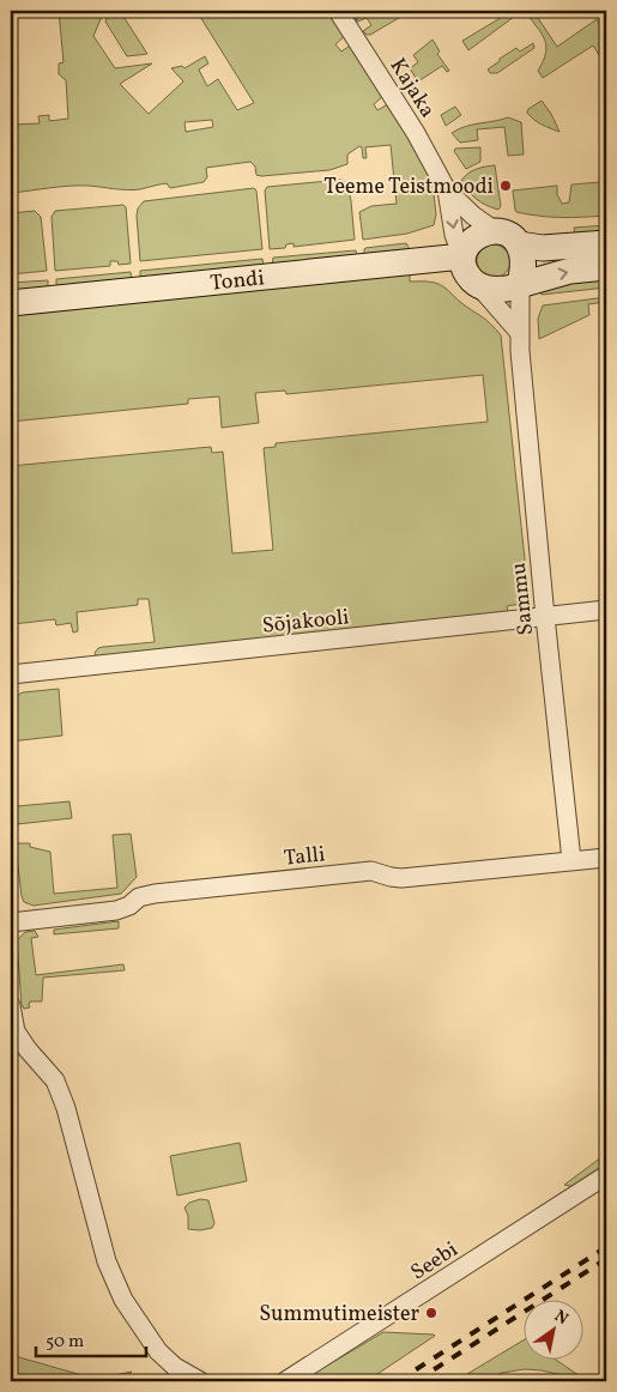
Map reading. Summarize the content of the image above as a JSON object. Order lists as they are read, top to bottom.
{
  "streets": {
    "street": [
      "Kajaka",
      "Tondi",
      "Sammu",
      "Sõjakooli",
      "Talli",
      "Seebi"
    ]
  },
  "crossings": [
    ["Kajaka", "Tondi"],
    ["Kajaka", "Sammu"],
    ["Tondi", "Sammu"],
    ["Sammu", "Sõjakooli"],
    ["Sammu", "Talli"]
  ],
  "places": ["Teeme Teistmoodi", "Summutimeister"],
  "scale_bar": "50 m",
  "north": "top right"
}
